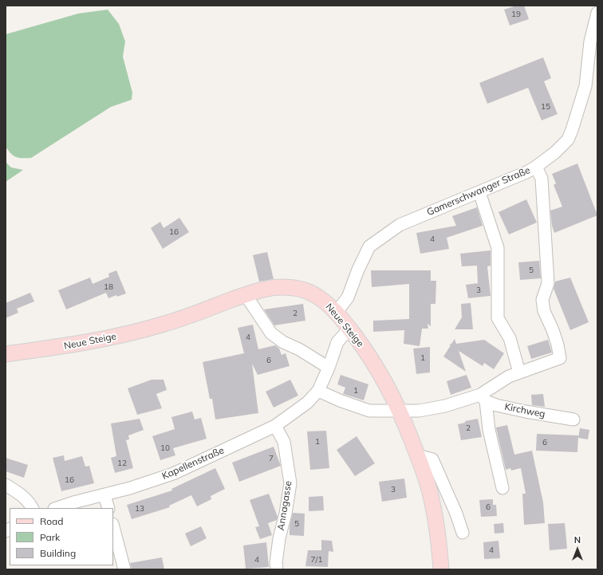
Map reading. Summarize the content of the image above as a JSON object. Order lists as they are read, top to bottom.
{
  "streets": {
    "main road": ["Neue Steige"],
    "street": [
      "Gamerschwanger Straße",
      "Kirchweg",
      "Kapellenstraße",
      "Annagasse"
    ]
  },
  "crossings": [
    ["Gamerschwanger Straße", "Neue Steige"],
    ["Neue Steige", "Kapellenstraße"],
    ["Kapellenstraße", "Annagasse"]
  ],
  "house_numbers": [
    "19",
    "15",
    "16",
    "4",
    "5",
    "18",
    "3",
    "2",
    "4",
    "1",
    "6",
    "1",
    "2",
    "1",
    "6",
    "10",
    "7",
    "12",
    "16",
    "3",
    "6",
    "13",
    "5",
    "4",
    "4",
    "7/1"
  ],
  "legend": ["Road", "Park", "Building"],
  "north": "top"
}
